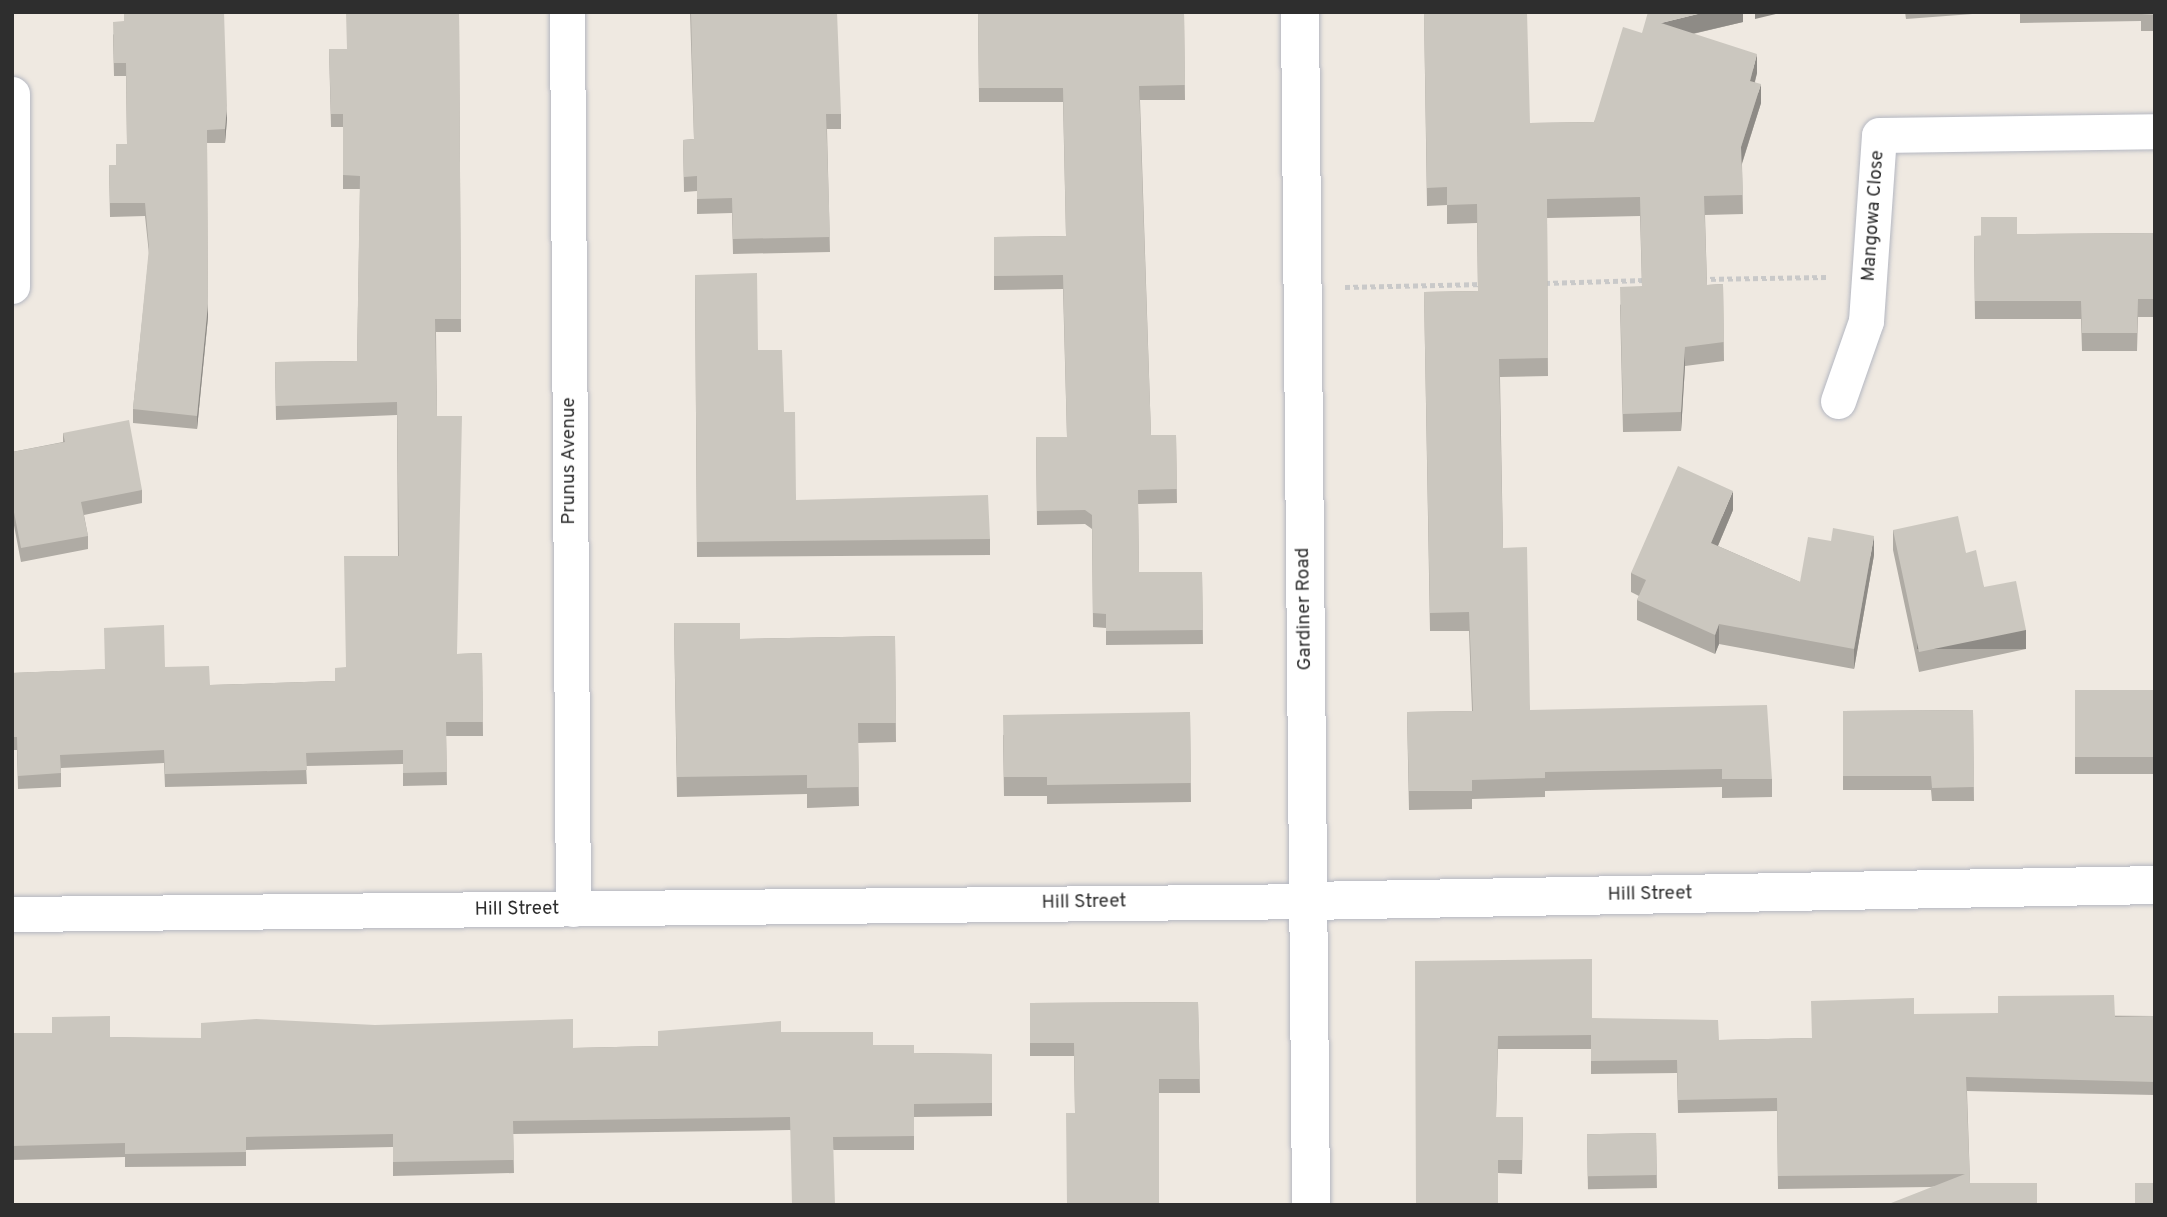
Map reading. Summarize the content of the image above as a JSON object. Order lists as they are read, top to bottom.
{
  "streets": {
    "street": [
      "Mangowa Close",
      "Prunus Avenue",
      "Gardiner Road",
      "Hill Street"
    ]
  },
  "crossings": [
    ["Prunus Avenue", "Hill Street"],
    ["Gardiner Road", "Hill Street"]
  ]
}
